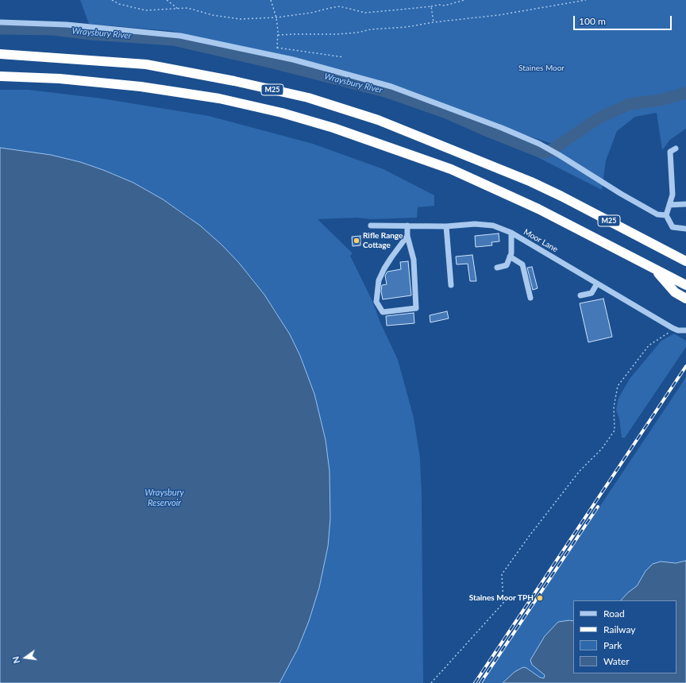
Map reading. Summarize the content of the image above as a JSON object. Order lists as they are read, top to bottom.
{
  "streets": {
    "highway": ["M25"],
    "street": ["Moor Lane"]
  },
  "water": ["Wraysbury River", "Wraysbury Reservoir"],
  "parks": ["Staines Moor"],
  "places": ["Rifle Range Cottage", "Staines Moor TPH"],
  "legend": [
    "Road",
    "Railway",
    "Park",
    "Water"
  ],
  "scale_bar": "100 m",
  "north": "left"
}
